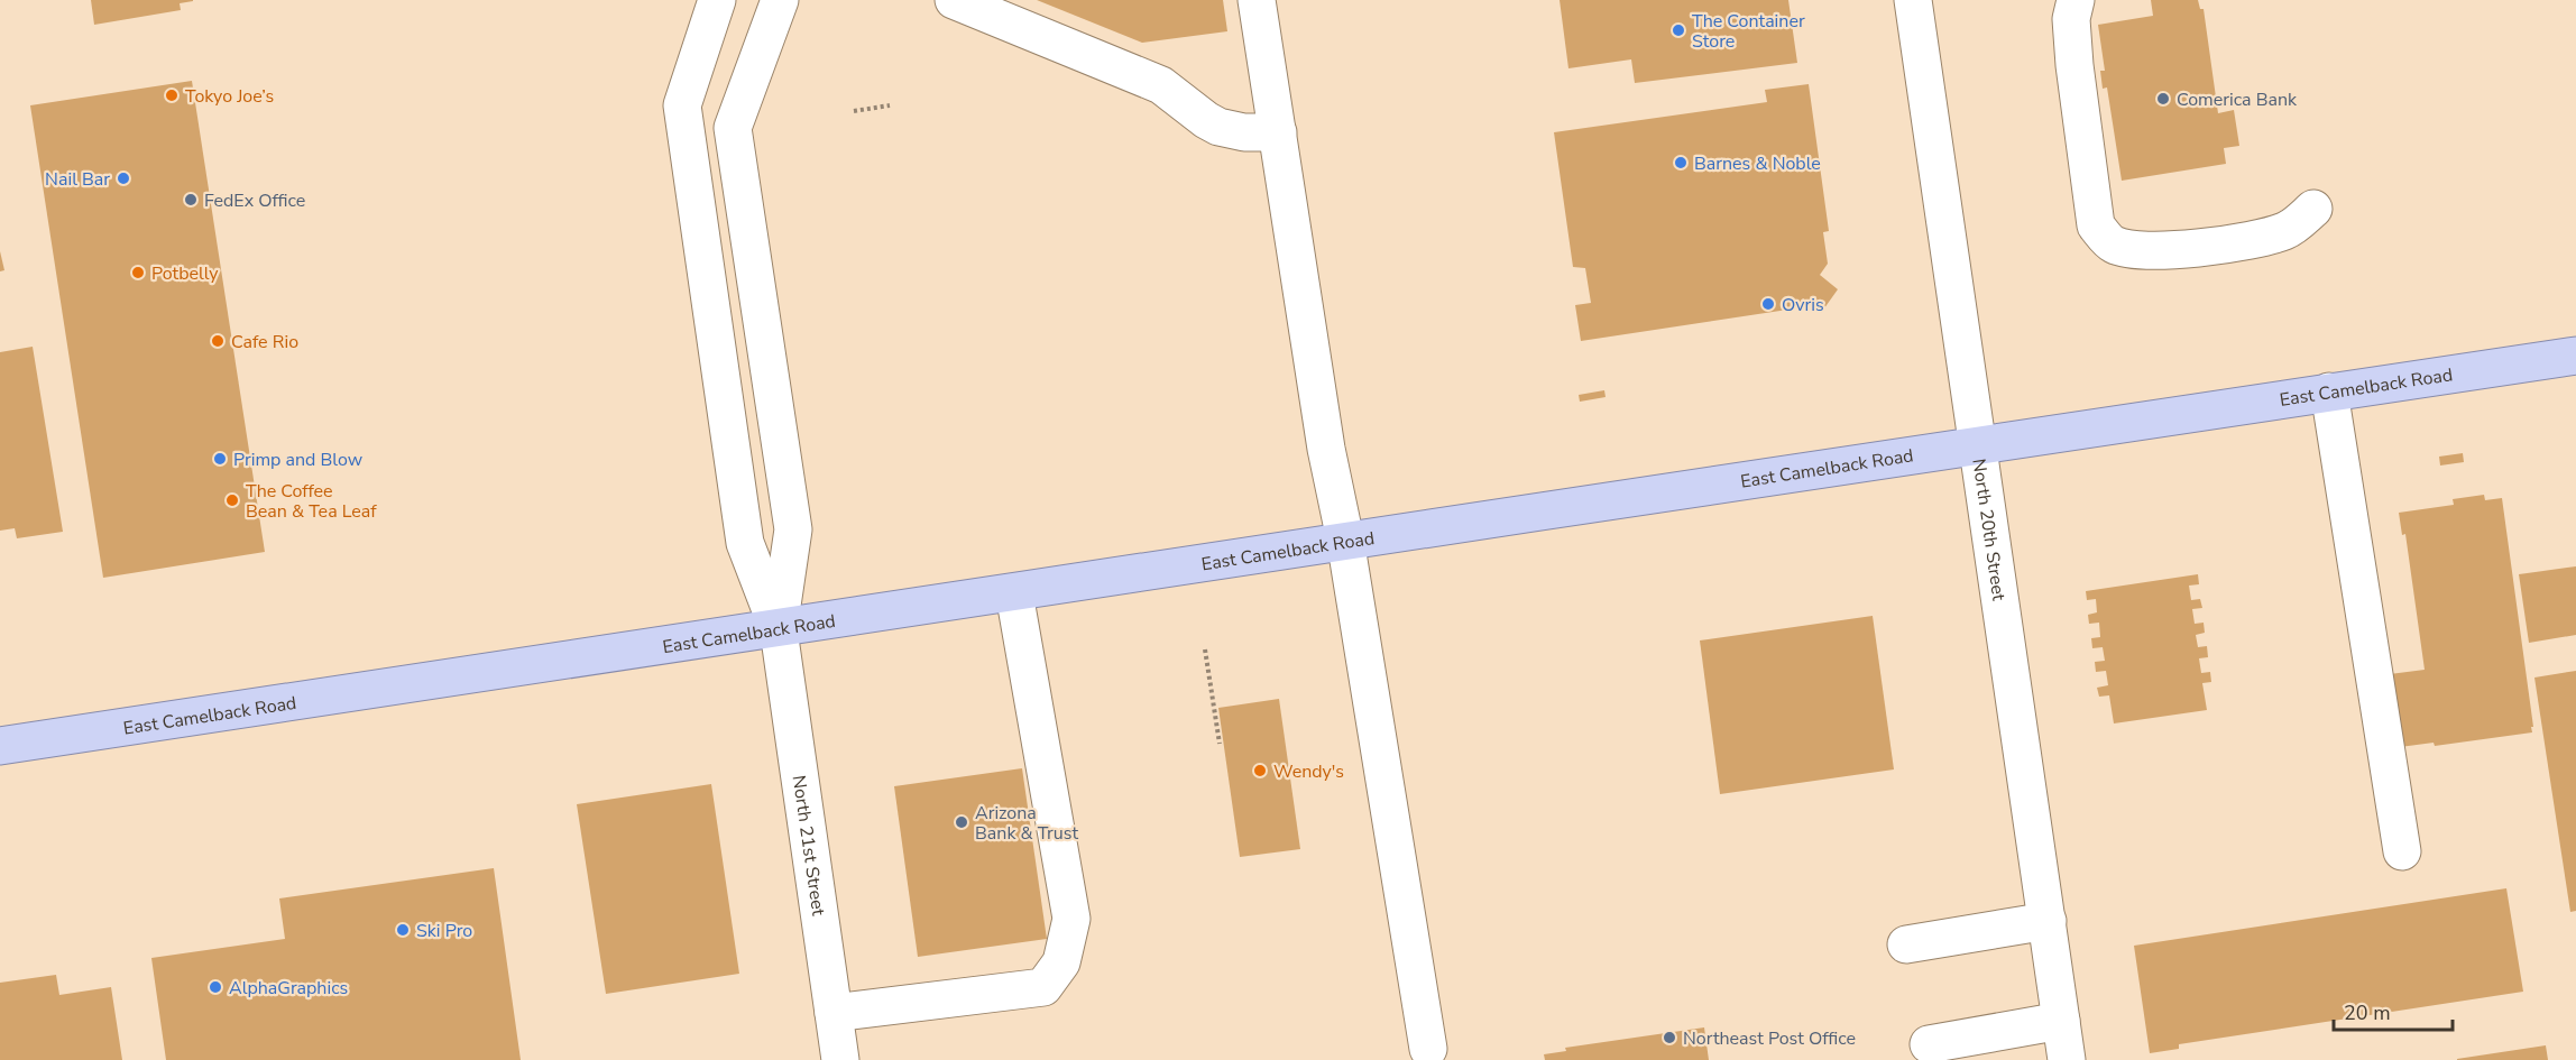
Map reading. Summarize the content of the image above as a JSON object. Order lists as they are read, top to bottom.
{
  "streets": {
    "main road": ["East Camelback Road"],
    "street": ["North 20th Street", "North 21st Street"]
  },
  "crossings": [
    ["East Camelback Road", "North 20th Street"],
    ["East Camelback Road", "North 21st Street"]
  ],
  "places": [
    "The Container Store",
    "Tokyo Joe’s",
    "Comerica Bank",
    "Barnes & Noble",
    "Nail Bar",
    "FedEx Office",
    "Potbelly",
    "Ovris",
    "Cafe Rio",
    "Primp and Blow",
    "The Coffee Bean & Tea Leaf",
    "Wendy's",
    "Arizona Bank & Trust",
    "Ski Pro",
    "AlphaGraphics",
    "Northeast Post Office"
  ],
  "scale_bar": "20 m"
}
